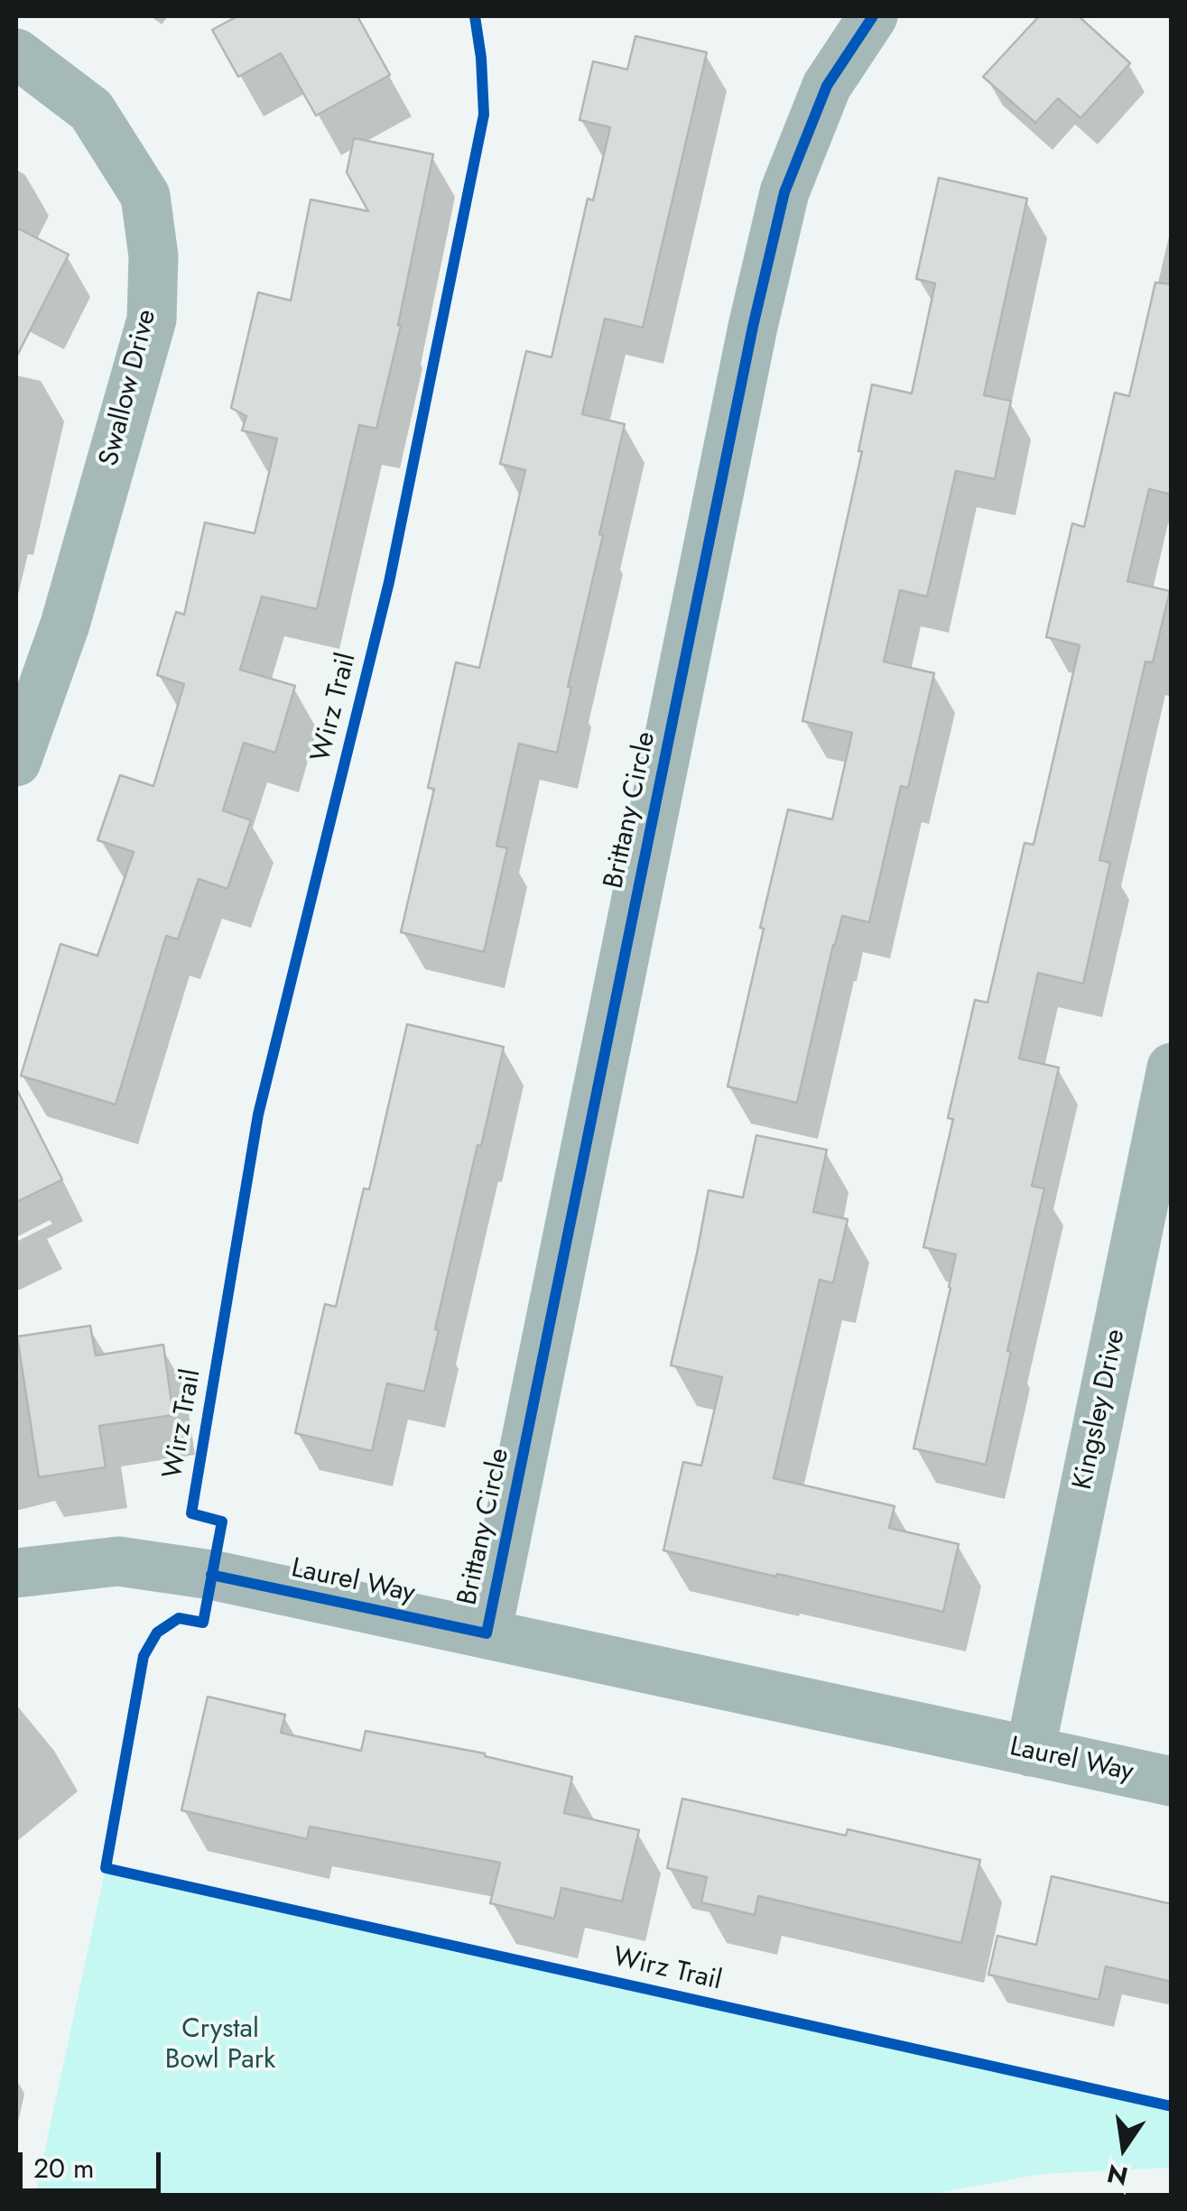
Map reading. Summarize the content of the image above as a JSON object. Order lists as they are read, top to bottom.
{
  "streets": {
    "street": [
      "Swallow Drive",
      "Brittany Circle",
      "Kingsley Drive",
      "Laurel Way"
    ],
    "cycle path": ["Wirz Trail"]
  },
  "crossings": [
    ["Brittany Circle", "Laurel Way"],
    ["Kingsley Drive", "Laurel Way"]
  ],
  "parks": ["Crystal Bowl Park"],
  "scale_bar": "20 m",
  "north": "bottom"
}
